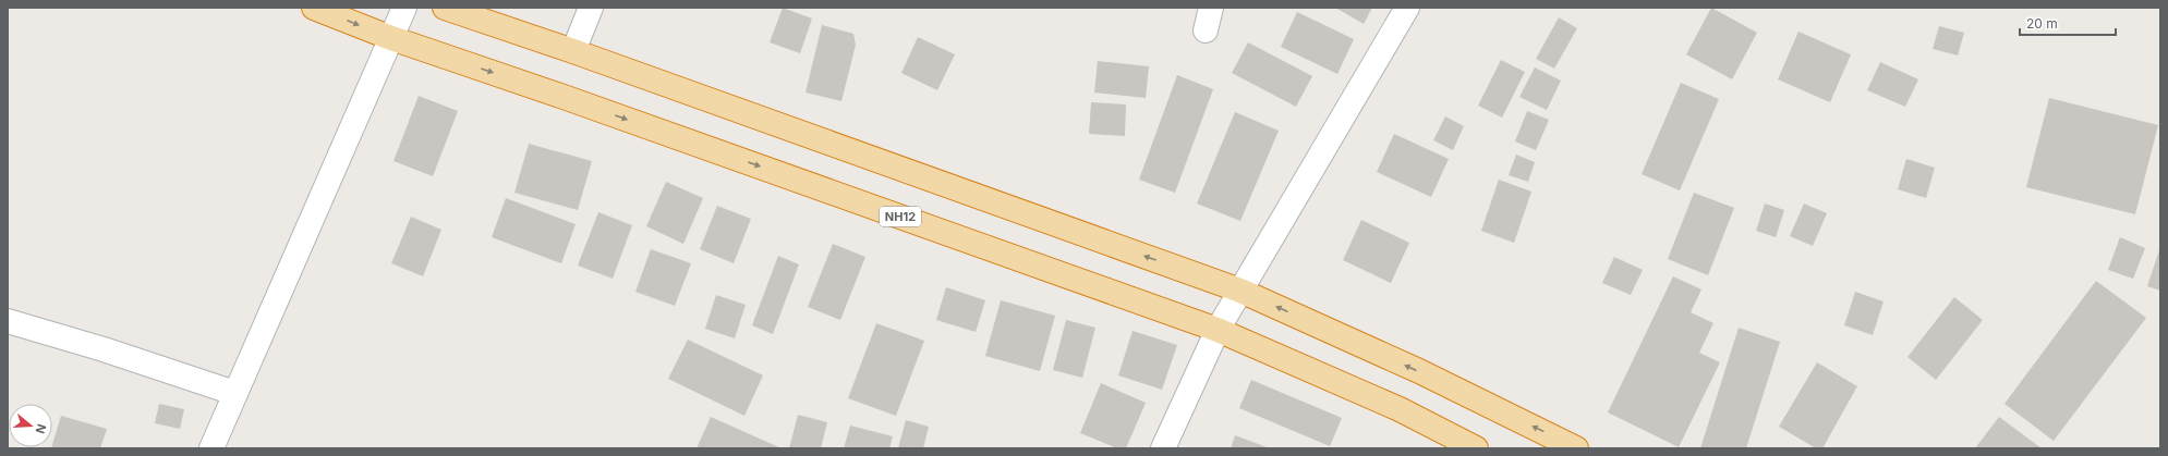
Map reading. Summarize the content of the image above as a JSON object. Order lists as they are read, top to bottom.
{
  "streets": {
    "highway": ["NH12"]
  },
  "scale_bar": "20 m",
  "north": "right"
}
